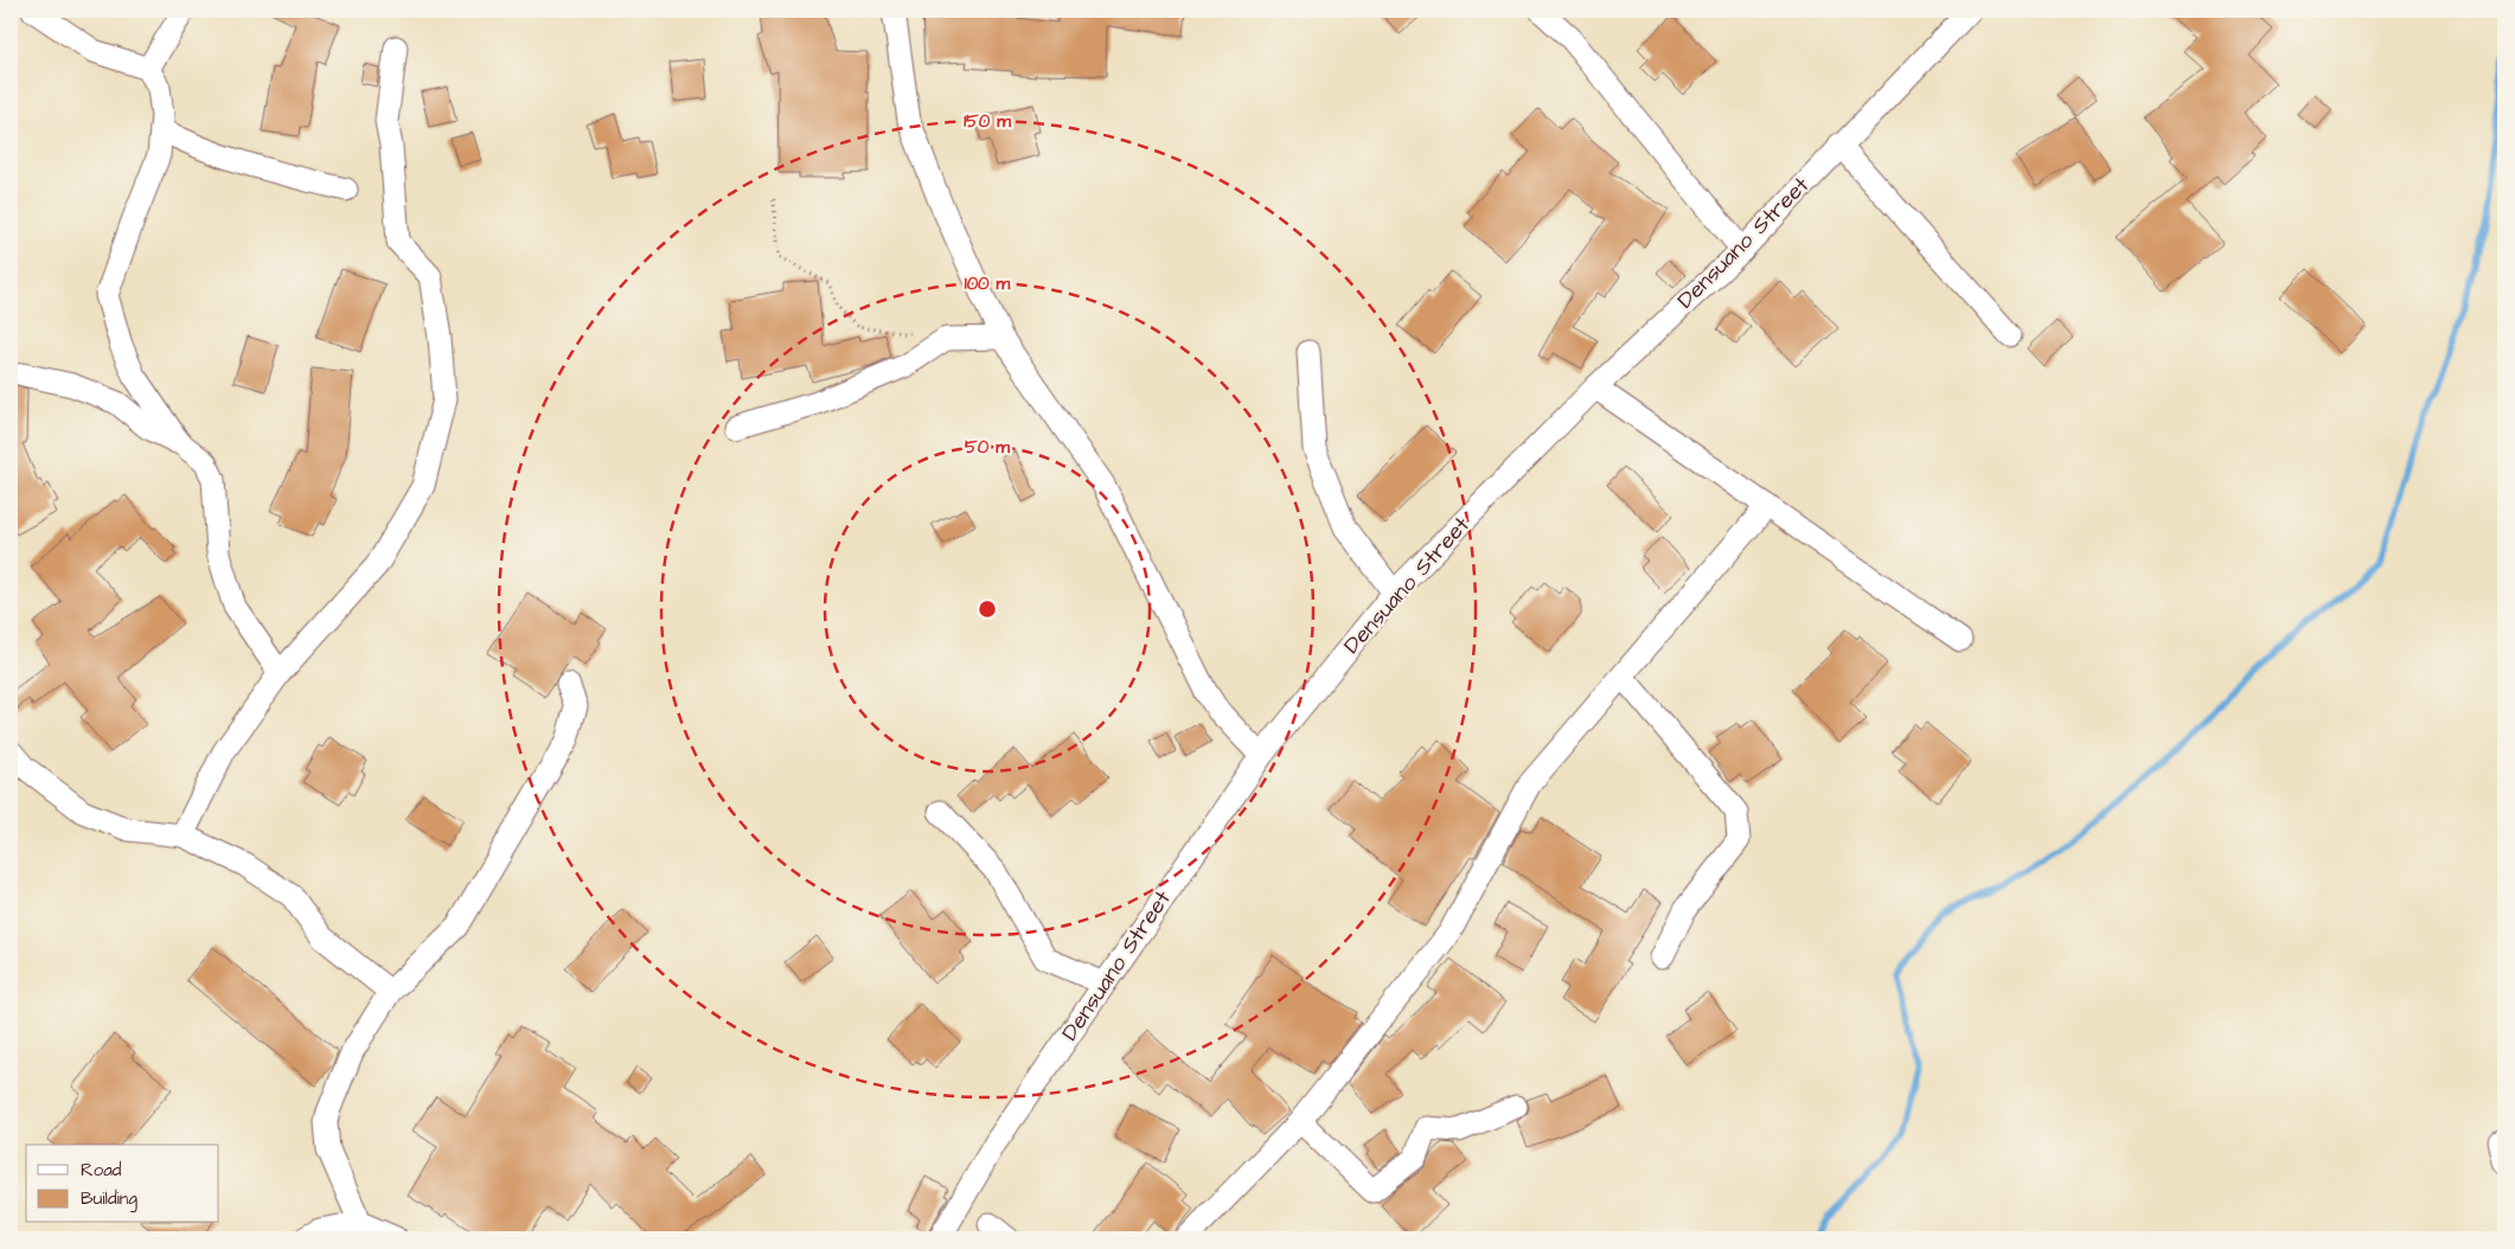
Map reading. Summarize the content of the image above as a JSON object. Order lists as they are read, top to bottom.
{
  "streets": {
    "street": ["Densuano Street"]
  },
  "legend": ["Road", "Building"],
  "rings": ["150 m", "100 m", "50 m"]
}
